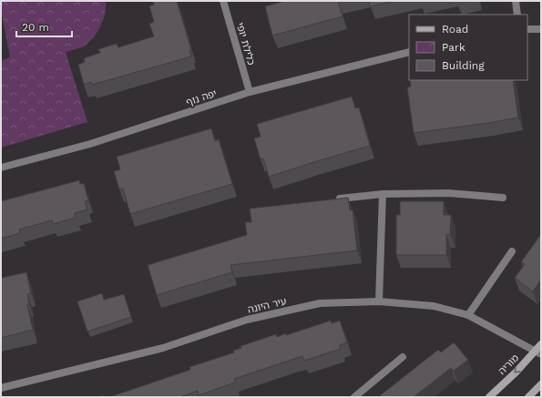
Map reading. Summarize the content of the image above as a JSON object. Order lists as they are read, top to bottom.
{
  "streets": {
    "street": [
      "כלילת יופי",
      "יפה נוף",
      "עיר היונה",
      "מוריה"
    ]
  },
  "crossings": [
    ["כלילת יופי", "יפה נוף"],
    ["עיר היונה", "מוריה"]
  ],
  "one_way": ["מוריה"],
  "legend": ["Road", "Park", "Building"],
  "scale_bar": "20 m"
}
